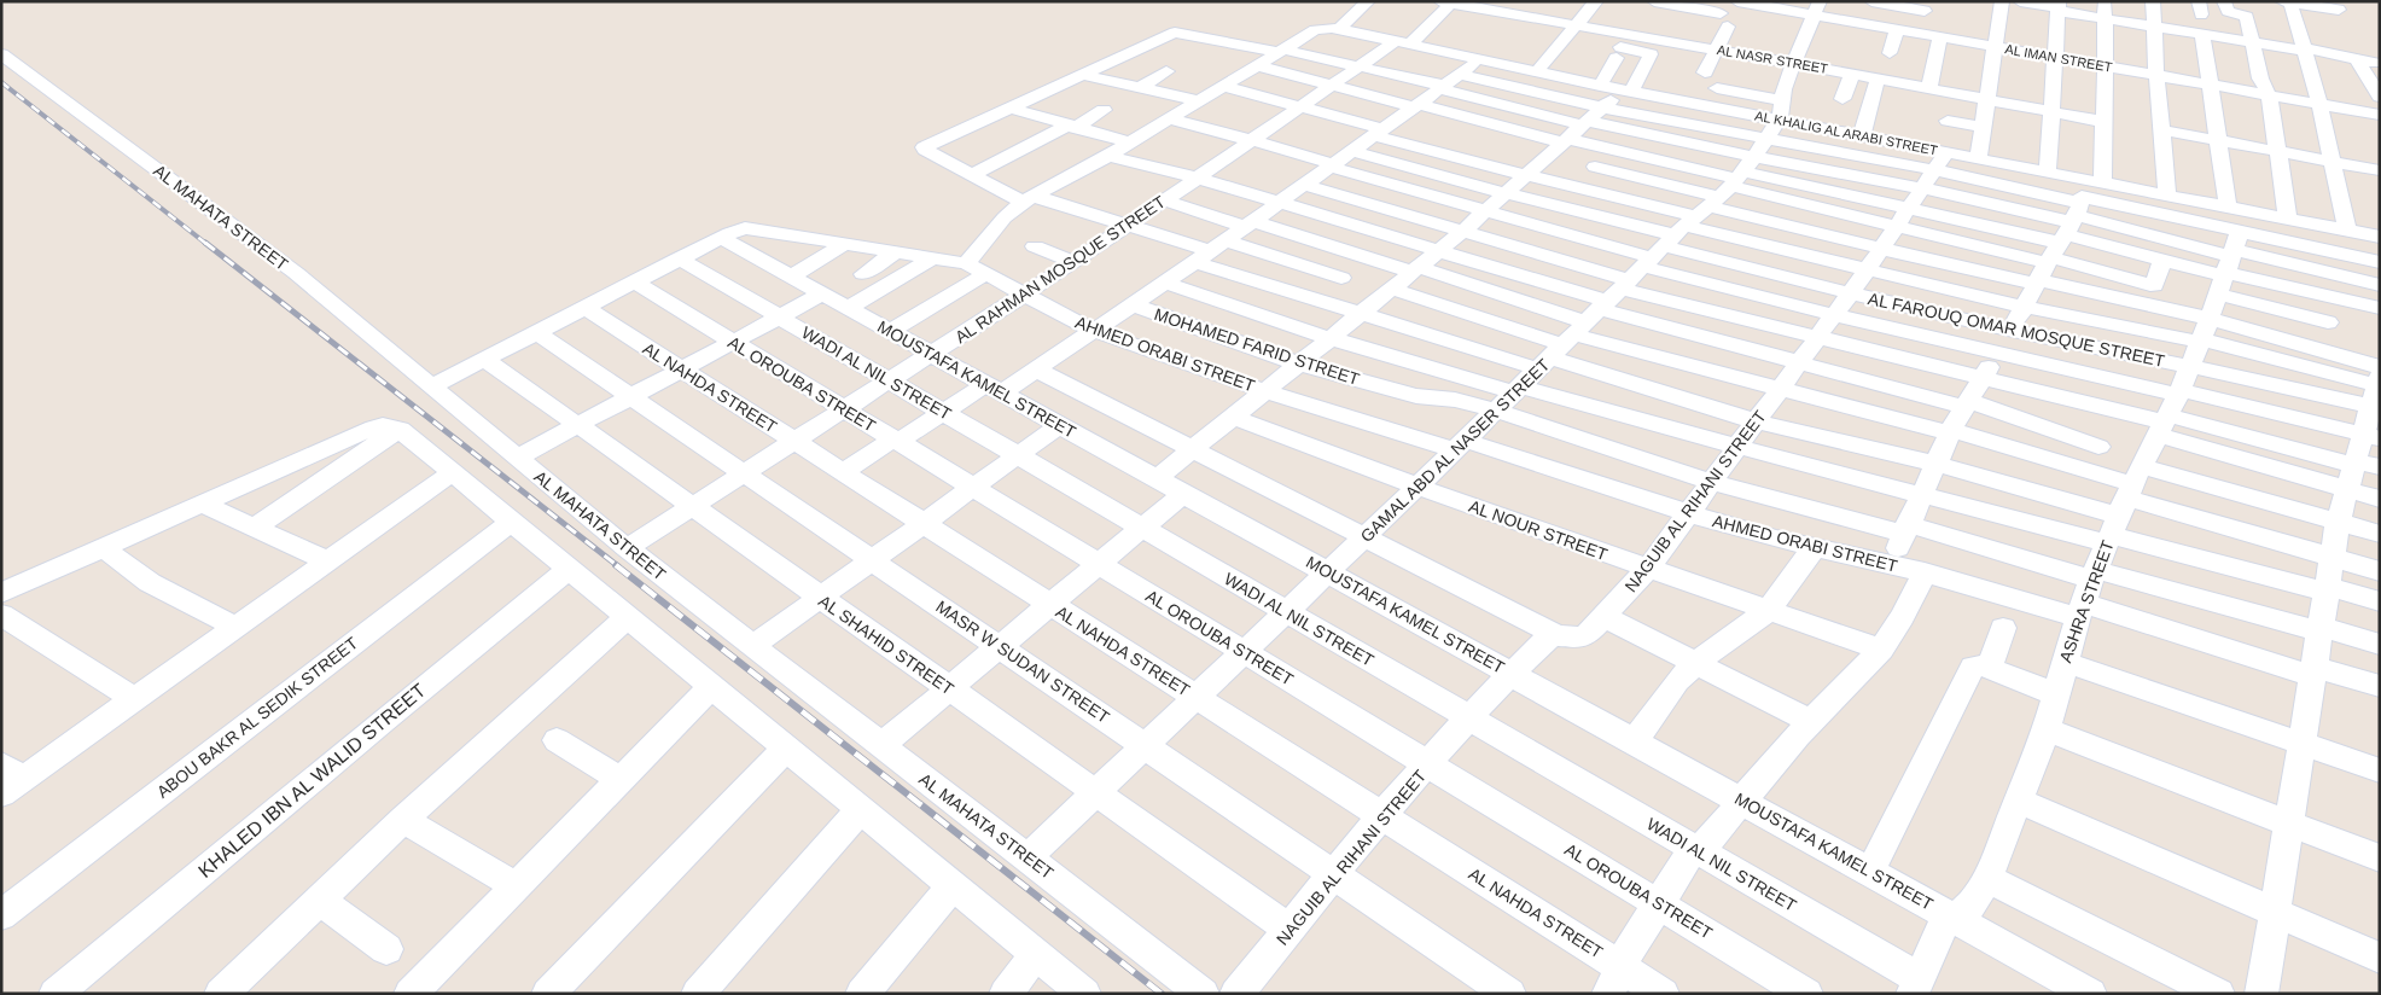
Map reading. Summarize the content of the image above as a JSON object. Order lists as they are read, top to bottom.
{
  "streets": {
    "street": [
      "AL IMAN STREET",
      "AL NASR STREET",
      "AL KHALIG AL ARABI STREET",
      "AL MAHATA STREET",
      "AL RAHMAN MOSQUE STREET",
      "AL FAROUQ OMAR MOSQUE STREET",
      "MOHAMED FARID STREET",
      "AHMED ORABI STREET",
      "WADI AL NIL STREET",
      "MOUSTAFA KAMEL STREET",
      "AL OROUBA STREET",
      "AL NAHDA STREET",
      "GAMAL ABD AL NASER STREET",
      "NAGUIB AL RIHANI STREET",
      "AL NOUR STREET",
      "ASHRA STREET",
      "AL SHAHID STREET",
      "MASR W SUDAN STREET",
      "ABOU BAKR AL SEDIK STREET",
      "KHALED IBN AL WALID STREET"
    ]
  },
  "crossings": [
    ["AL IMAN STREET", "GAMAL ABD AL NASER STREET"],
    ["AL NASR STREET", "AL RAHMAN MOSQUE STREET"],
    ["AL NASR STREET", "GAMAL ABD AL NASER STREET"],
    ["AL KHALIG AL ARABI STREET", "AL RAHMAN MOSQUE STREET"],
    ["AL KHALIG AL ARABI STREET", "GAMAL ABD AL NASER STREET"],
    ["AL KHALIG AL ARABI STREET", "NAGUIB AL RIHANI STREET"],
    ["AL MAHATA STREET", "AL RAHMAN MOSQUE STREET"],
    ["AL MAHATA STREET", "GAMAL ABD AL NASER STREET"],
    ["AL RAHMAN MOSQUE STREET", "AHMED ORABI STREET"],
    ["AL RAHMAN MOSQUE STREET", "WADI AL NIL STREET"],
    ["AL RAHMAN MOSQUE STREET", "MOUSTAFA KAMEL STREET"],
    ["AL RAHMAN MOSQUE STREET", "AL OROUBA STREET"],
    ["AL RAHMAN MOSQUE STREET", "AL NAHDA STREET"],
    ["AL RAHMAN MOSQUE STREET", "AL SHAHID STREET"],
    ["AL RAHMAN MOSQUE STREET", "MASR W SUDAN STREET"],
    ["AL FAROUQ OMAR MOSQUE STREET", "GAMAL ABD AL NASER STREET"],
    ["AL FAROUQ OMAR MOSQUE STREET", "NAGUIB AL RIHANI STREET"],
    ["AL FAROUQ OMAR MOSQUE STREET", "ASHRA STREET"],
    ["MOHAMED FARID STREET", "AHMED ORABI STREET"],
    ["MOHAMED FARID STREET", "GAMAL ABD AL NASER STREET"],
    ["MOHAMED FARID STREET", "NAGUIB AL RIHANI STREET"],
    ["MOHAMED FARID STREET", "ASHRA STREET"],
    ["AHMED ORABI STREET", "MOUSTAFA KAMEL STREET"],
    ["AHMED ORABI STREET", "GAMAL ABD AL NASER STREET"],
    ["AHMED ORABI STREET", "NAGUIB AL RIHANI STREET"],
    ["AHMED ORABI STREET", "ASHRA STREET"],
    ["WADI AL NIL STREET", "GAMAL ABD AL NASER STREET"],
    ["WADI AL NIL STREET", "NAGUIB AL RIHANI STREET"],
    ["WADI AL NIL STREET", "ASHRA STREET"],
    ["MOUSTAFA KAMEL STREET", "GAMAL ABD AL NASER STREET"],
    ["MOUSTAFA KAMEL STREET", "NAGUIB AL RIHANI STREET"],
    ["MOUSTAFA KAMEL STREET", "ASHRA STREET"],
    ["AL OROUBA STREET", "GAMAL ABD AL NASER STREET"],
    ["AL OROUBA STREET", "NAGUIB AL RIHANI STREET"],
    ["AL NAHDA STREET", "GAMAL ABD AL NASER STREET"],
    ["AL NAHDA STREET", "NAGUIB AL RIHANI STREET"],
    ["GAMAL ABD AL NASER STREET", "AL NOUR STREET"],
    ["GAMAL ABD AL NASER STREET", "AL SHAHID STREET"],
    ["GAMAL ABD AL NASER STREET", "MASR W SUDAN STREET"],
    ["NAGUIB AL RIHANI STREET", "AL NOUR STREET"],
    ["NAGUIB AL RIHANI STREET", "AL SHAHID STREET"],
    ["NAGUIB AL RIHANI STREET", "MASR W SUDAN STREET"]
  ]
}
